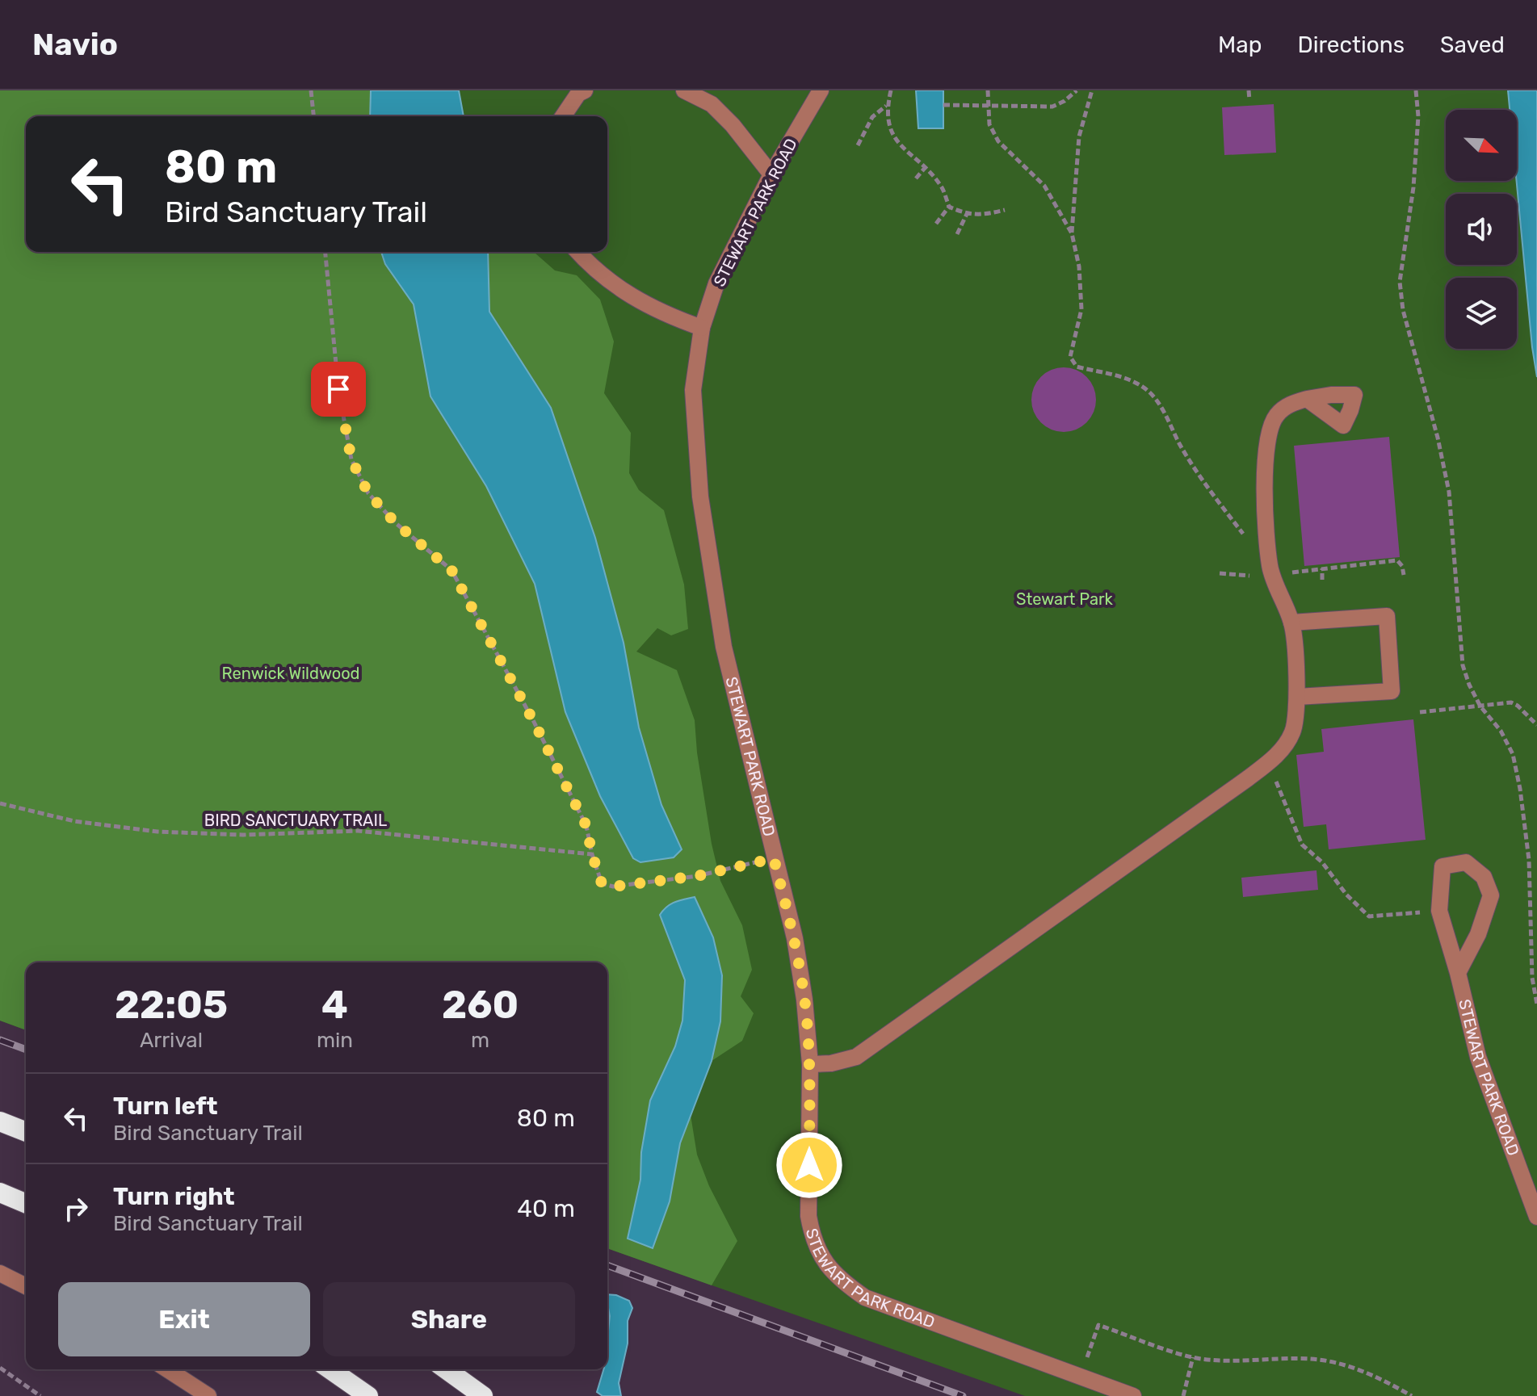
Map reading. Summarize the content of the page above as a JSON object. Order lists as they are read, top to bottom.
{
  "streets": {
    "street": ["STEWART PARK ROAD"],
    "path": ["BIRD SANCTUARY TRAIL"]
  },
  "parks": ["Stewart Park", "Renwick Wildwood"],
  "north": "bottom right",
  "page": {
    "header": "Navio",
    "nav": ["Map", "Directions", "Saved"],
    "turn": ["80 m", "Bird Sanctuary Trail"],
    "eta": [
      "22:05",
      "Arrival",
      "4",
      "min",
      "260",
      "m"
    ],
    "list": [
      {
        "name": "Turn left",
        "note": "Bird Sanctuary Trail",
        "value": "80 m"
      },
      {
        "name": "Turn right",
        "note": "Bird Sanctuary Trail",
        "value": "40 m"
      }
    ],
    "buttons": ["Exit", "Share"]
  }
}
